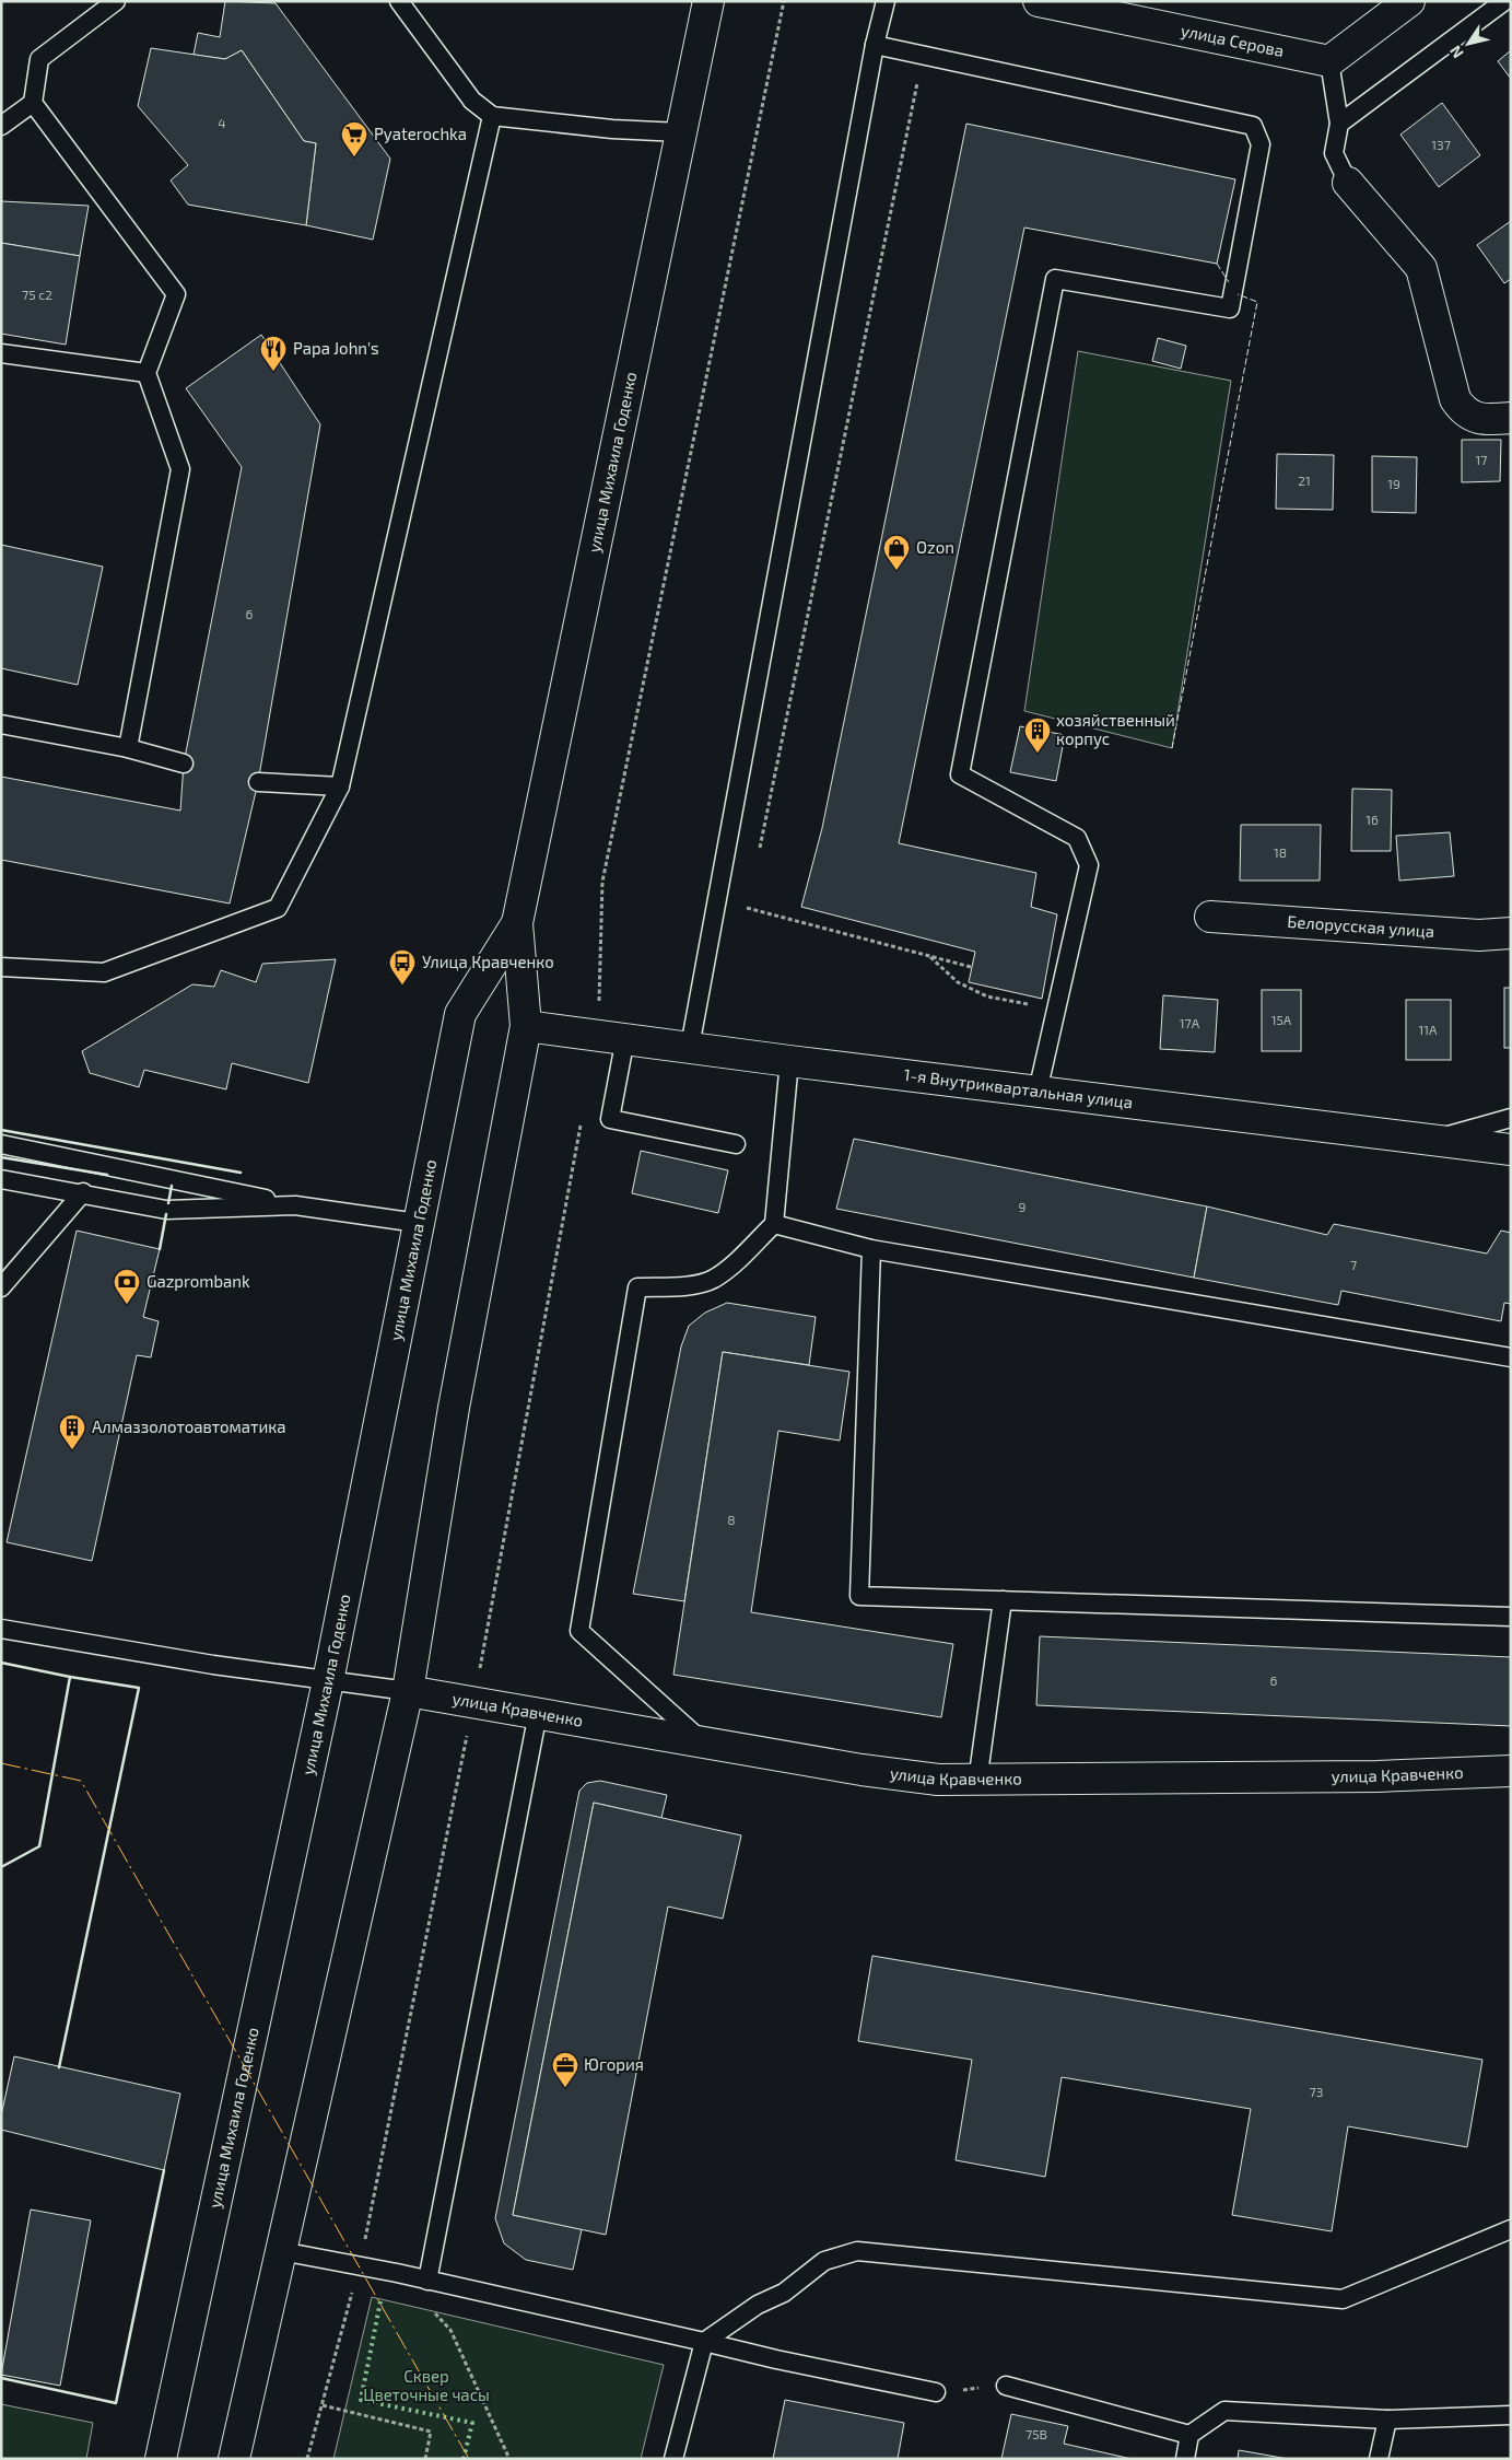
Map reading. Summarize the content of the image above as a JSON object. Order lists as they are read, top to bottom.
{
  "streets": {
    "main road": [
      "улица Серова",
      "улица Михаила Годенко",
      "Белорусская улица",
      "1-я Внутриквартальная улица",
      "улица Кравченко"
    ]
  },
  "crossings": [
    ["улица Михаила Годенко", "1-я Внутриквартальная улица"],
    ["улица Михаила Годенко", "улица Кравченко"]
  ],
  "parks": ["Сквер Цветочные часы"],
  "places": {
    "supermarket": ["Pyaterochka"],
    "restaurant": ["Papa John's"],
    "shop": ["Ozon"],
    "building": ["хозяйственный корпус", "Алмаззолотоавтоматика"],
    "bus stop": ["Улица Кравченко"],
    "bank": ["Gazprombank"],
    "office": ["Югория"]
  },
  "house_numbers": [
    "4",
    "137",
    "75 с2",
    "17",
    "21",
    "19",
    "6",
    "16",
    "18",
    "15А",
    "17А",
    "11А",
    "9",
    "7",
    "8",
    "6",
    "73",
    "75В"
  ],
  "north": "bottom left"
}
